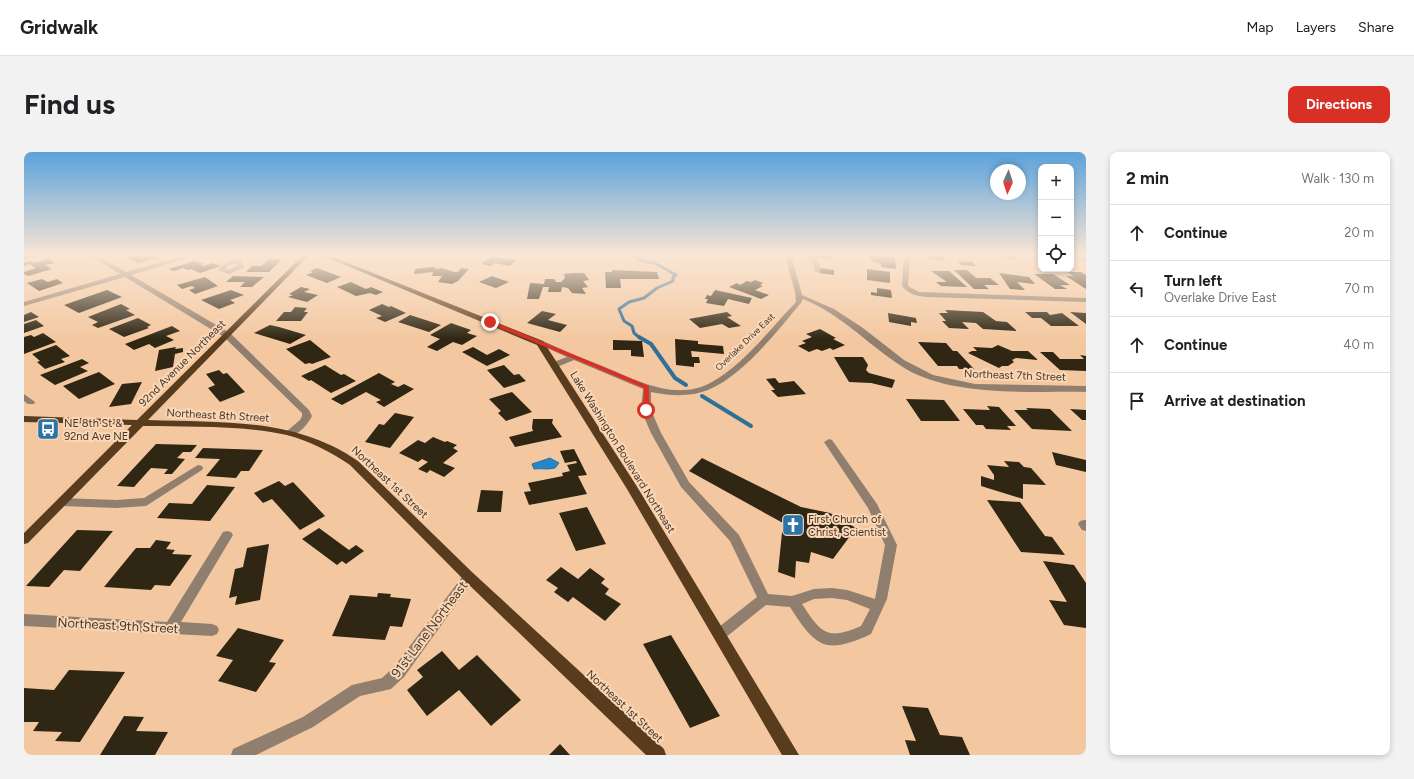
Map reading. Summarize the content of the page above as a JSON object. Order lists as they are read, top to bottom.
{
  "streets": {
    "main road": [
      "92nd Avenue Northeast",
      "Northeast 8th Street",
      "Lake Washington Boulevard Northeast",
      "Northeast 1st Street"
    ],
    "street": [
      "Overlake Drive East",
      "Northeast 7th Street",
      "Northeast 9th Street",
      "91st Lane Northeast"
    ]
  },
  "crossings": [
    ["Overlake Drive East", "Northeast 7th Street"],
    ["Overlake Drive East", "Lake Washington Boulevard Northeast"],
    ["92nd Avenue Northeast", "Northeast 8th Street"],
    ["Northeast 8th Street", "Northeast 1st Street"],
    ["Northeast 1st Street", "91st Lane Northeast"]
  ],
  "places": {
    "bus stop": ["NE 8th St & 92nd Ave NE"],
    "church": ["First Church of Christ, Scientist"]
  },
  "north": "bottom",
  "page": {
    "header": "Gridwalk",
    "nav": ["Map", "Layers", "Share"],
    "buttons": "Directions",
    "title": "Find us",
    "heading": ["2 min", "Walk · 130 m"],
    "map_buttons": ["+", "−"],
    "list": [
      ["Continue", "20 m"],
      ["Turn left", "Overlake Drive East", "70 m"],
      ["Continue", "40 m"],
      "Arrive at destination"
    ]
  }
}
